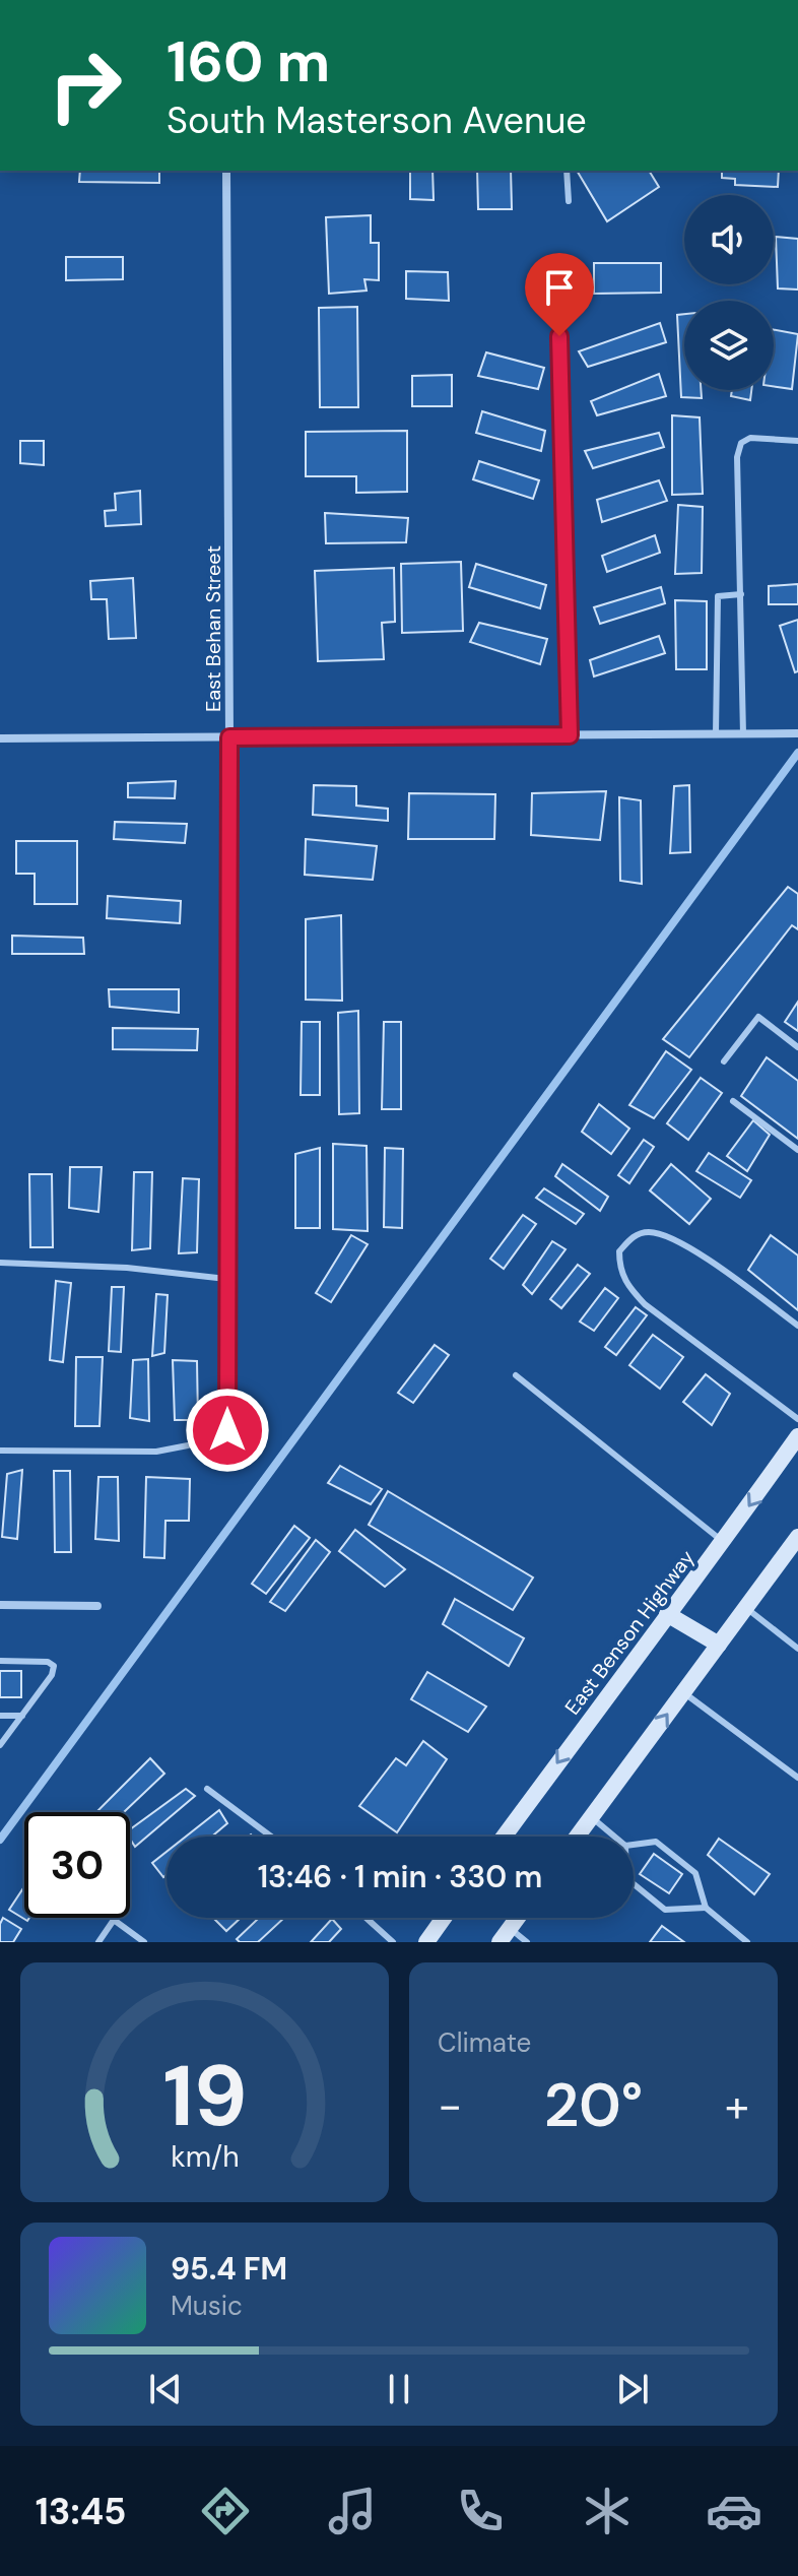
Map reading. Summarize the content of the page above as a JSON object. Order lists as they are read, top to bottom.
{
  "streets": {
    "main road": ["East Benson Highway"],
    "street": ["East Behan Street"]
  },
  "page": {
    "turn": ["160 m", "South Masterson Avenue"],
    "limit": "30",
    "trip": "13:46 · 1 min · 330 m",
    "tile": "Climate",
    "heat": ["−", "20°", "+"],
    "song": ["95.4 FM", "Music"],
    "tabs": "13:45",
    "gauge": ["19", "km/h"]
  }
}
